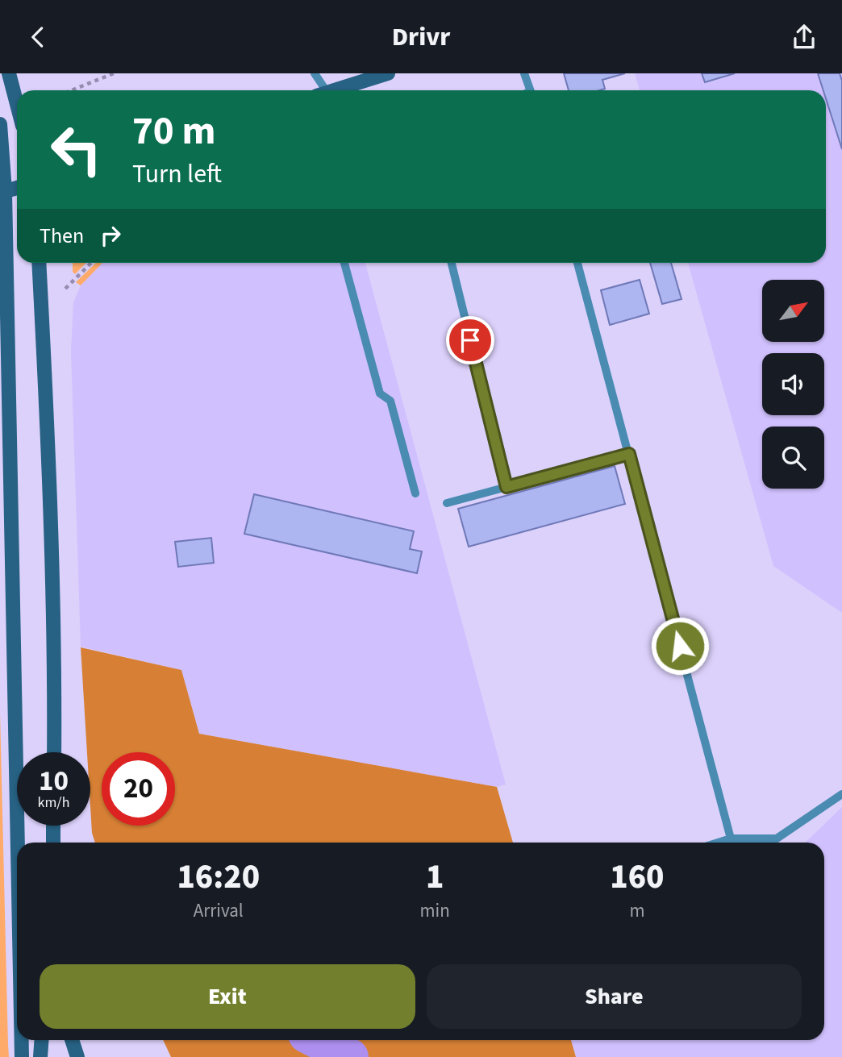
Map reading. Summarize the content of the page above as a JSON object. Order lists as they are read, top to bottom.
{
  "north": "top right",
  "page": {
    "header": "Drivr",
    "turn": ["70 m", "Turn left"],
    "then": "Then",
    "speed": "10 km/h",
    "limit": "20",
    "eta": [
      "16:20",
      "Arrival",
      "1",
      "min",
      "160",
      "m"
    ],
    "buttons": ["Exit", "Share"]
  }
}
